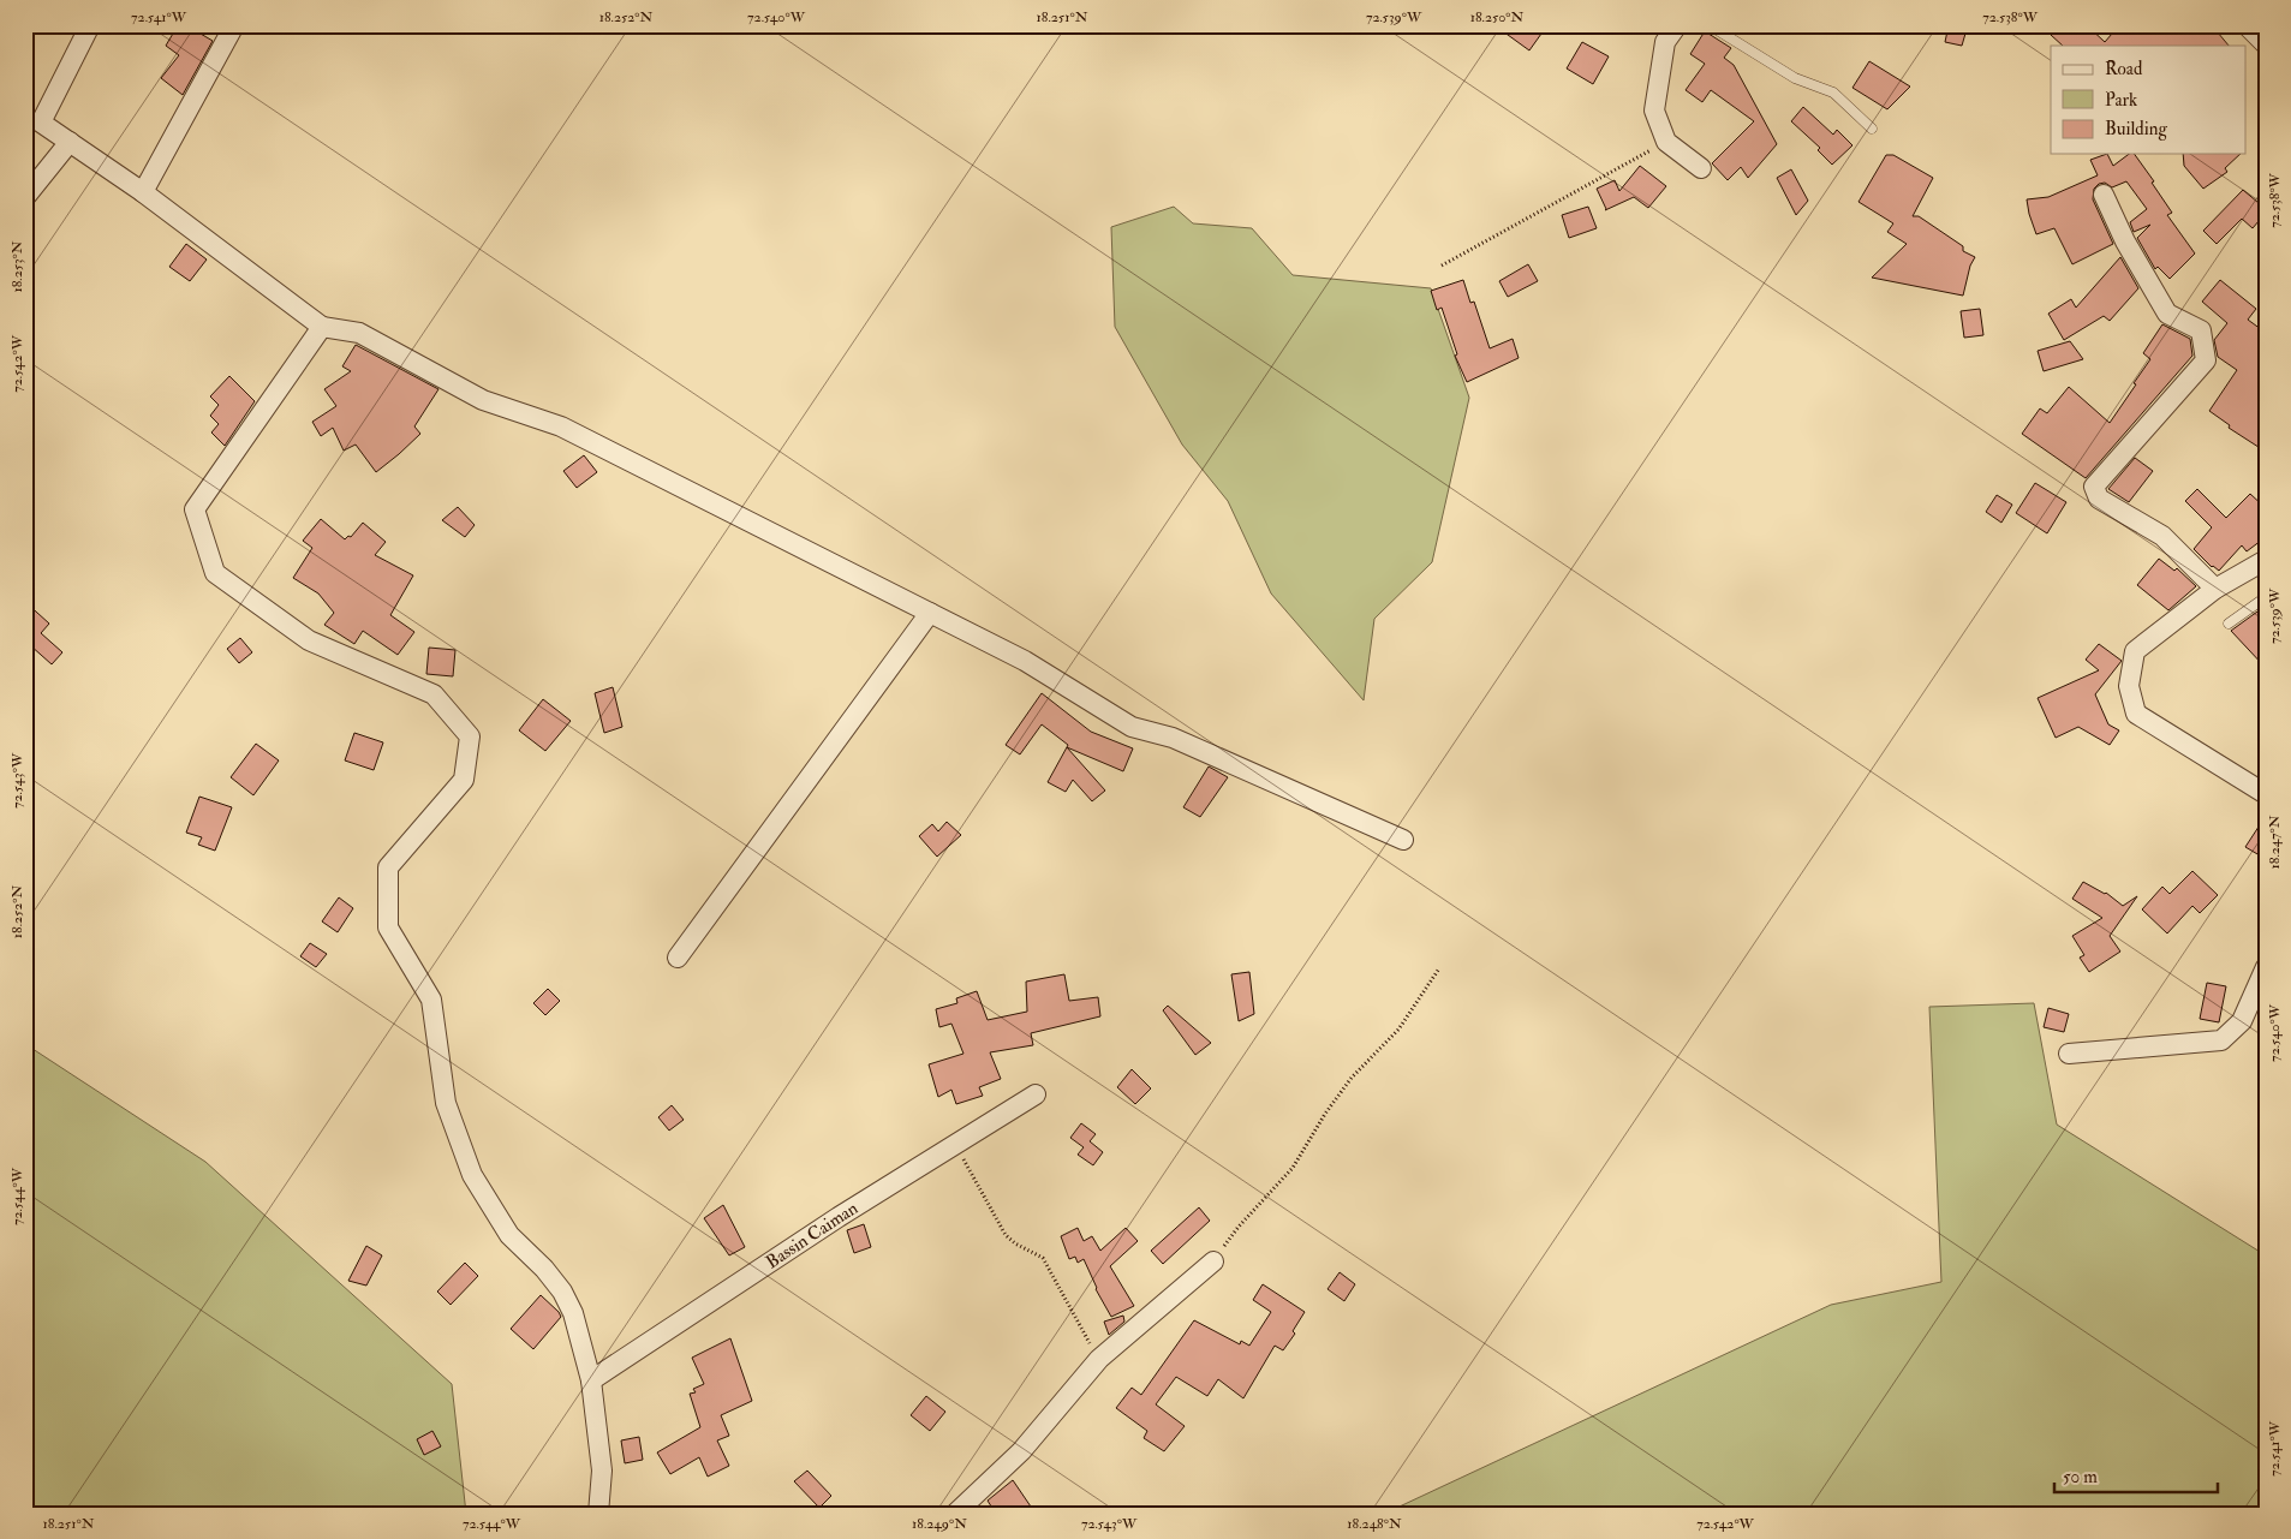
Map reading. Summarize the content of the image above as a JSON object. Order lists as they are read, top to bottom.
{
  "streets": {
    "street": ["Bassin Caiman"]
  },
  "legend": ["Road", "Park", "Building"],
  "scale_bar": "50 m",
  "coordinates": [
    "72.541°W",
    "18.252°N",
    "72.540°W",
    "18.251°N",
    "72.539°W",
    "18.250°N",
    "72.538°W",
    "18.253°N",
    "72.542°W",
    "72.543°W",
    "18.247°N",
    "72.544°W",
    "18.249°N",
    "18.248°N"
  ]
}
